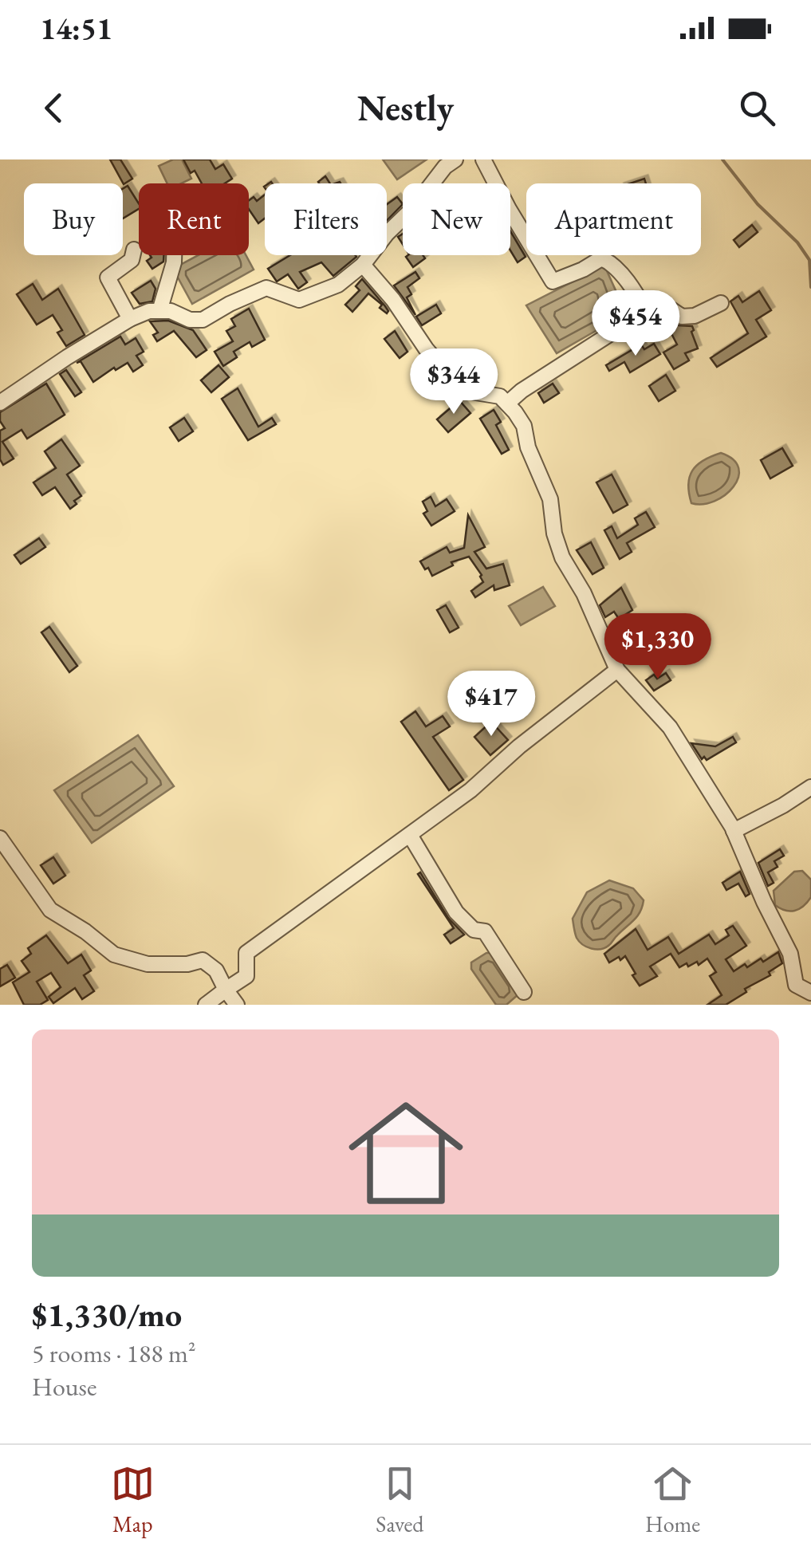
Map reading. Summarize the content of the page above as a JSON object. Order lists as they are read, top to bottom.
{
  "page": {
    "status": "14:51",
    "header": "Nestly",
    "chip": [
      "Buy",
      "Rent",
      "Filters",
      "New",
      "Apartment"
    ],
    "price": [
      "$454",
      "$344",
      "$1,330",
      "$417"
    ],
    "list": [
      {
        "name": "$1,330/mo",
        "note": "5 rooms · 188 m² · House"
      }
    ],
    "tabs": ["Map", "Saved", "Home"]
  }
}
